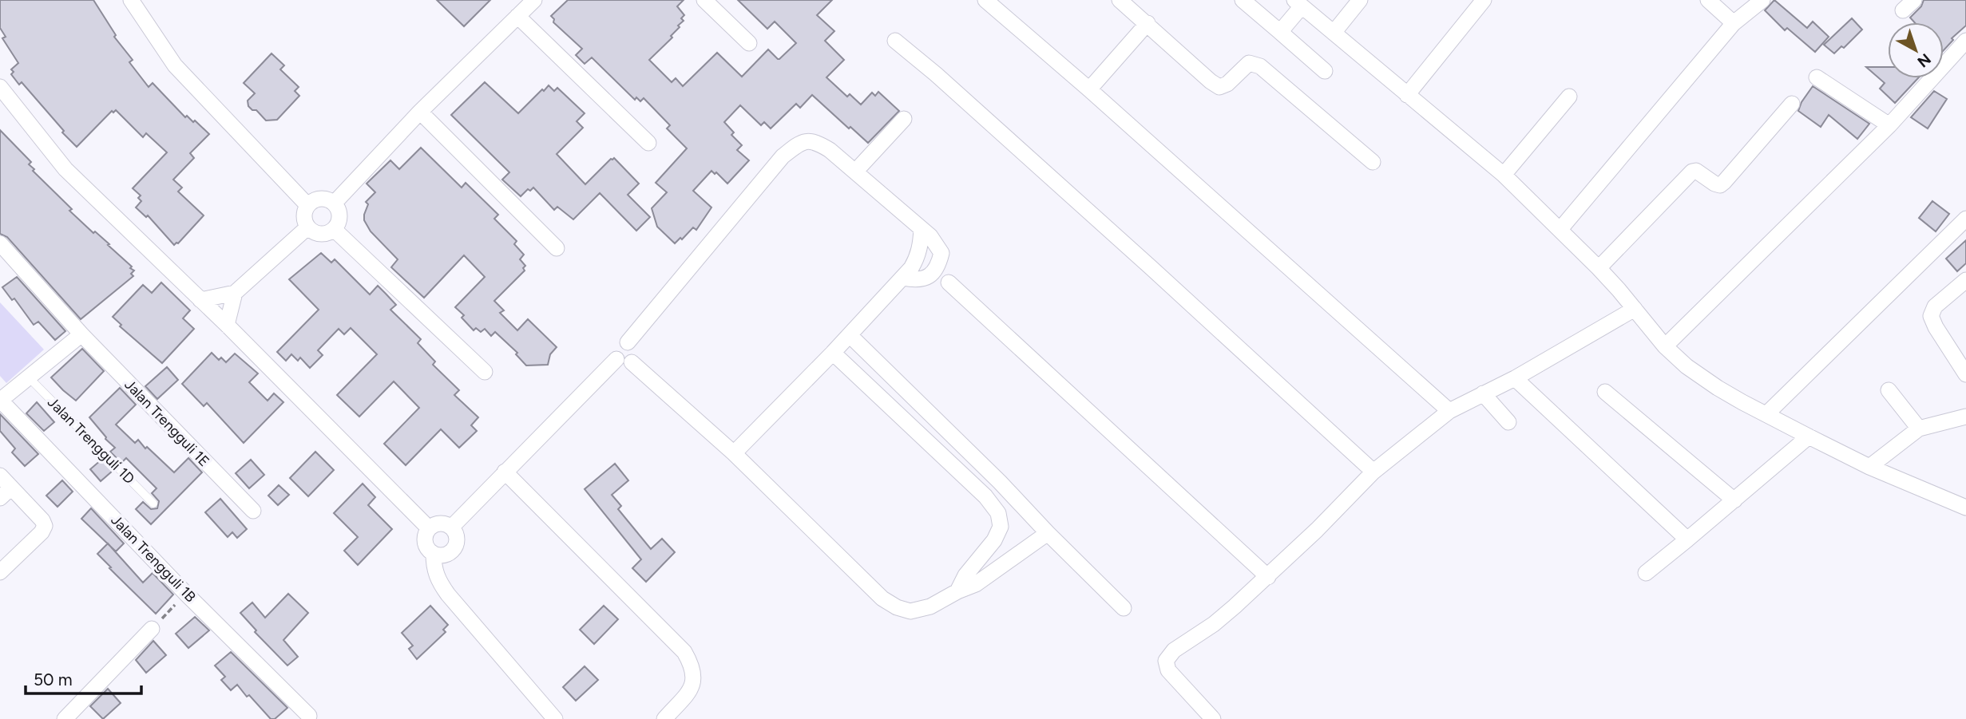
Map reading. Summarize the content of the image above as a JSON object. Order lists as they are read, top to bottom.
{
  "streets": {
    "street": ["Jalan Trengguli 1E", "Jalan Trengguli 1B"],
    "lane": ["Jalan Trengguli 1D"]
  },
  "scale_bar": "50 m",
  "north": "bottom right"
}
